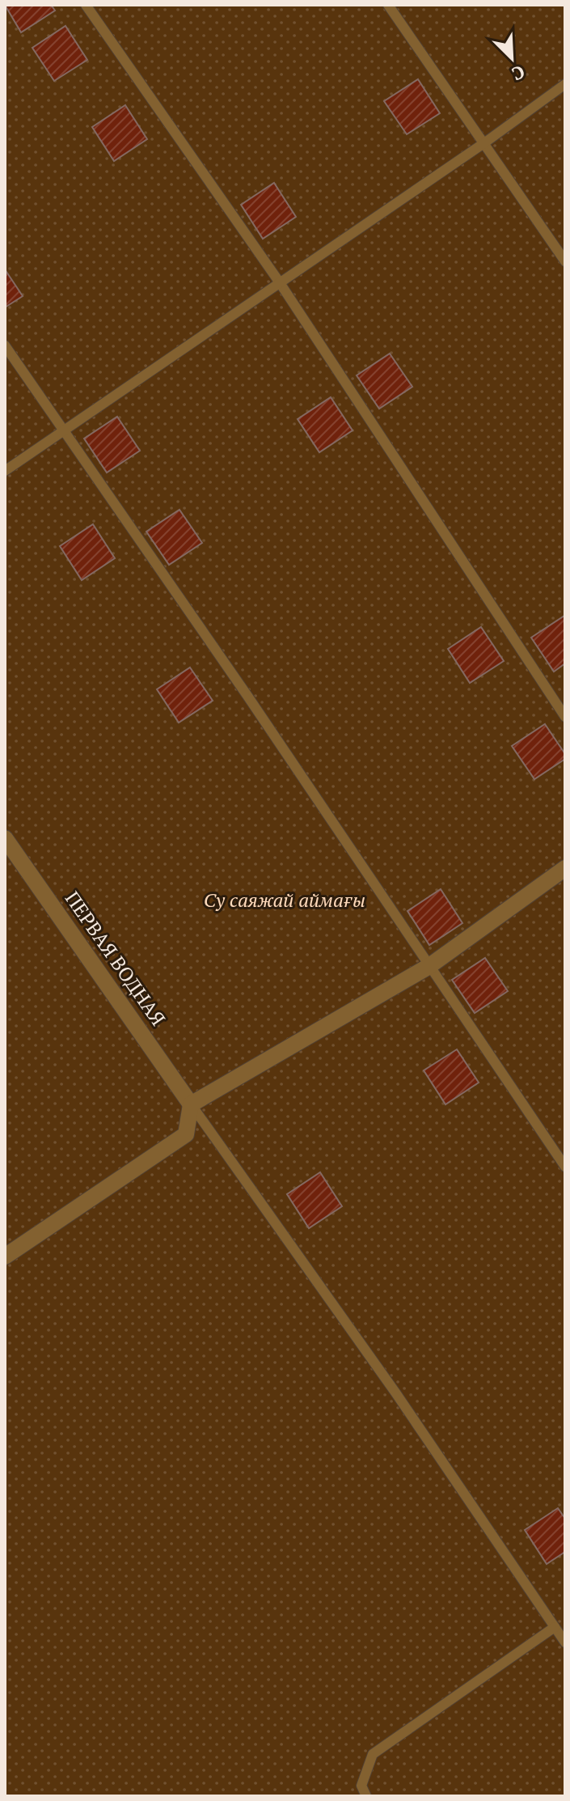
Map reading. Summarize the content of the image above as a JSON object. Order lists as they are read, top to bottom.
{
  "streets": {
    "street": ["ПЕРВАЯ ВОДНАЯ"]
  },
  "parks": ["Су саяжай аймағы"],
  "north": "bottom right"
}
